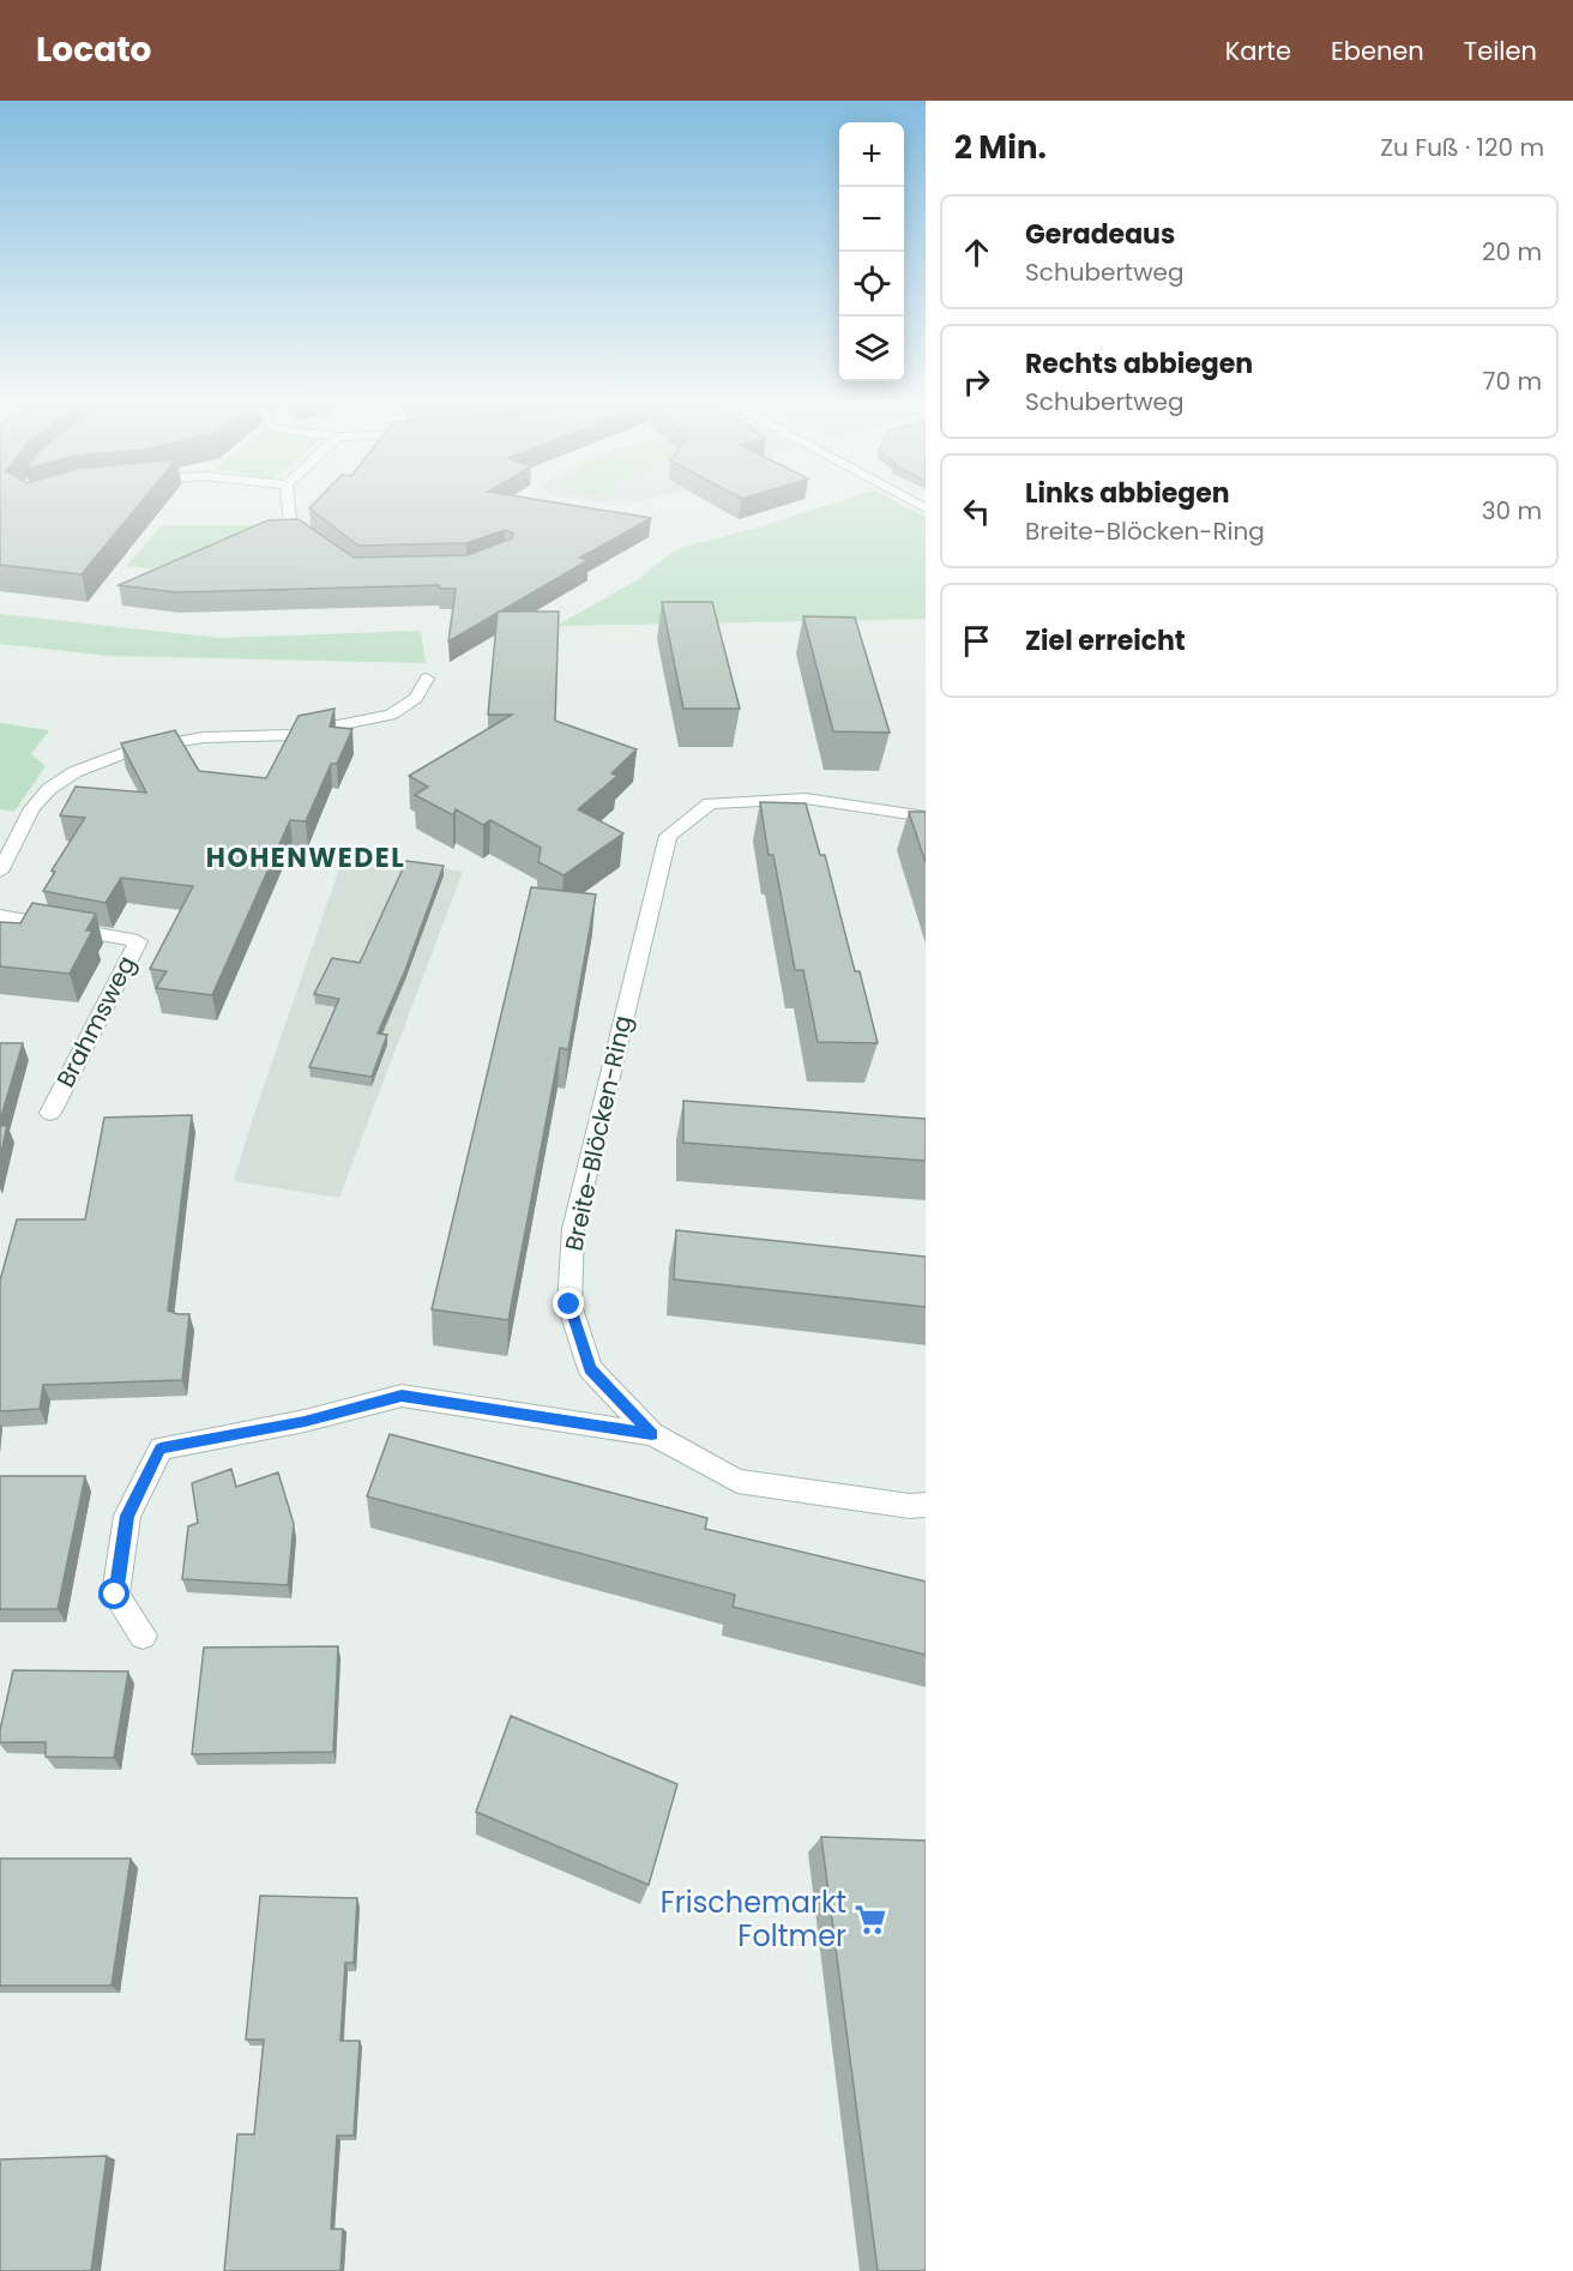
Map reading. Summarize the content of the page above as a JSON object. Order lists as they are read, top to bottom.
{
  "streets": {
    "street": ["Brahmsweg", "Breite-Blöcken-Ring"]
  },
  "districts": ["HOHENWEDEL"],
  "places": {
    "supermarket": ["Frischemarkt Foltmer"]
  },
  "page": {
    "header": "Locato",
    "nav": ["Karte", "Ebenen", "Teilen"],
    "heading": ["2 Min.", "Zu Fuß · 120 m"],
    "map_buttons": ["+", "−"],
    "list": [
      ["Geradeaus", "Schubertweg", "20 m"],
      ["Rechts abbiegen", "Schubertweg", "70 m"],
      ["Links abbiegen", "Breite-Blöcken-Ring", "30 m"],
      "Ziel erreicht"
    ]
  }
}
